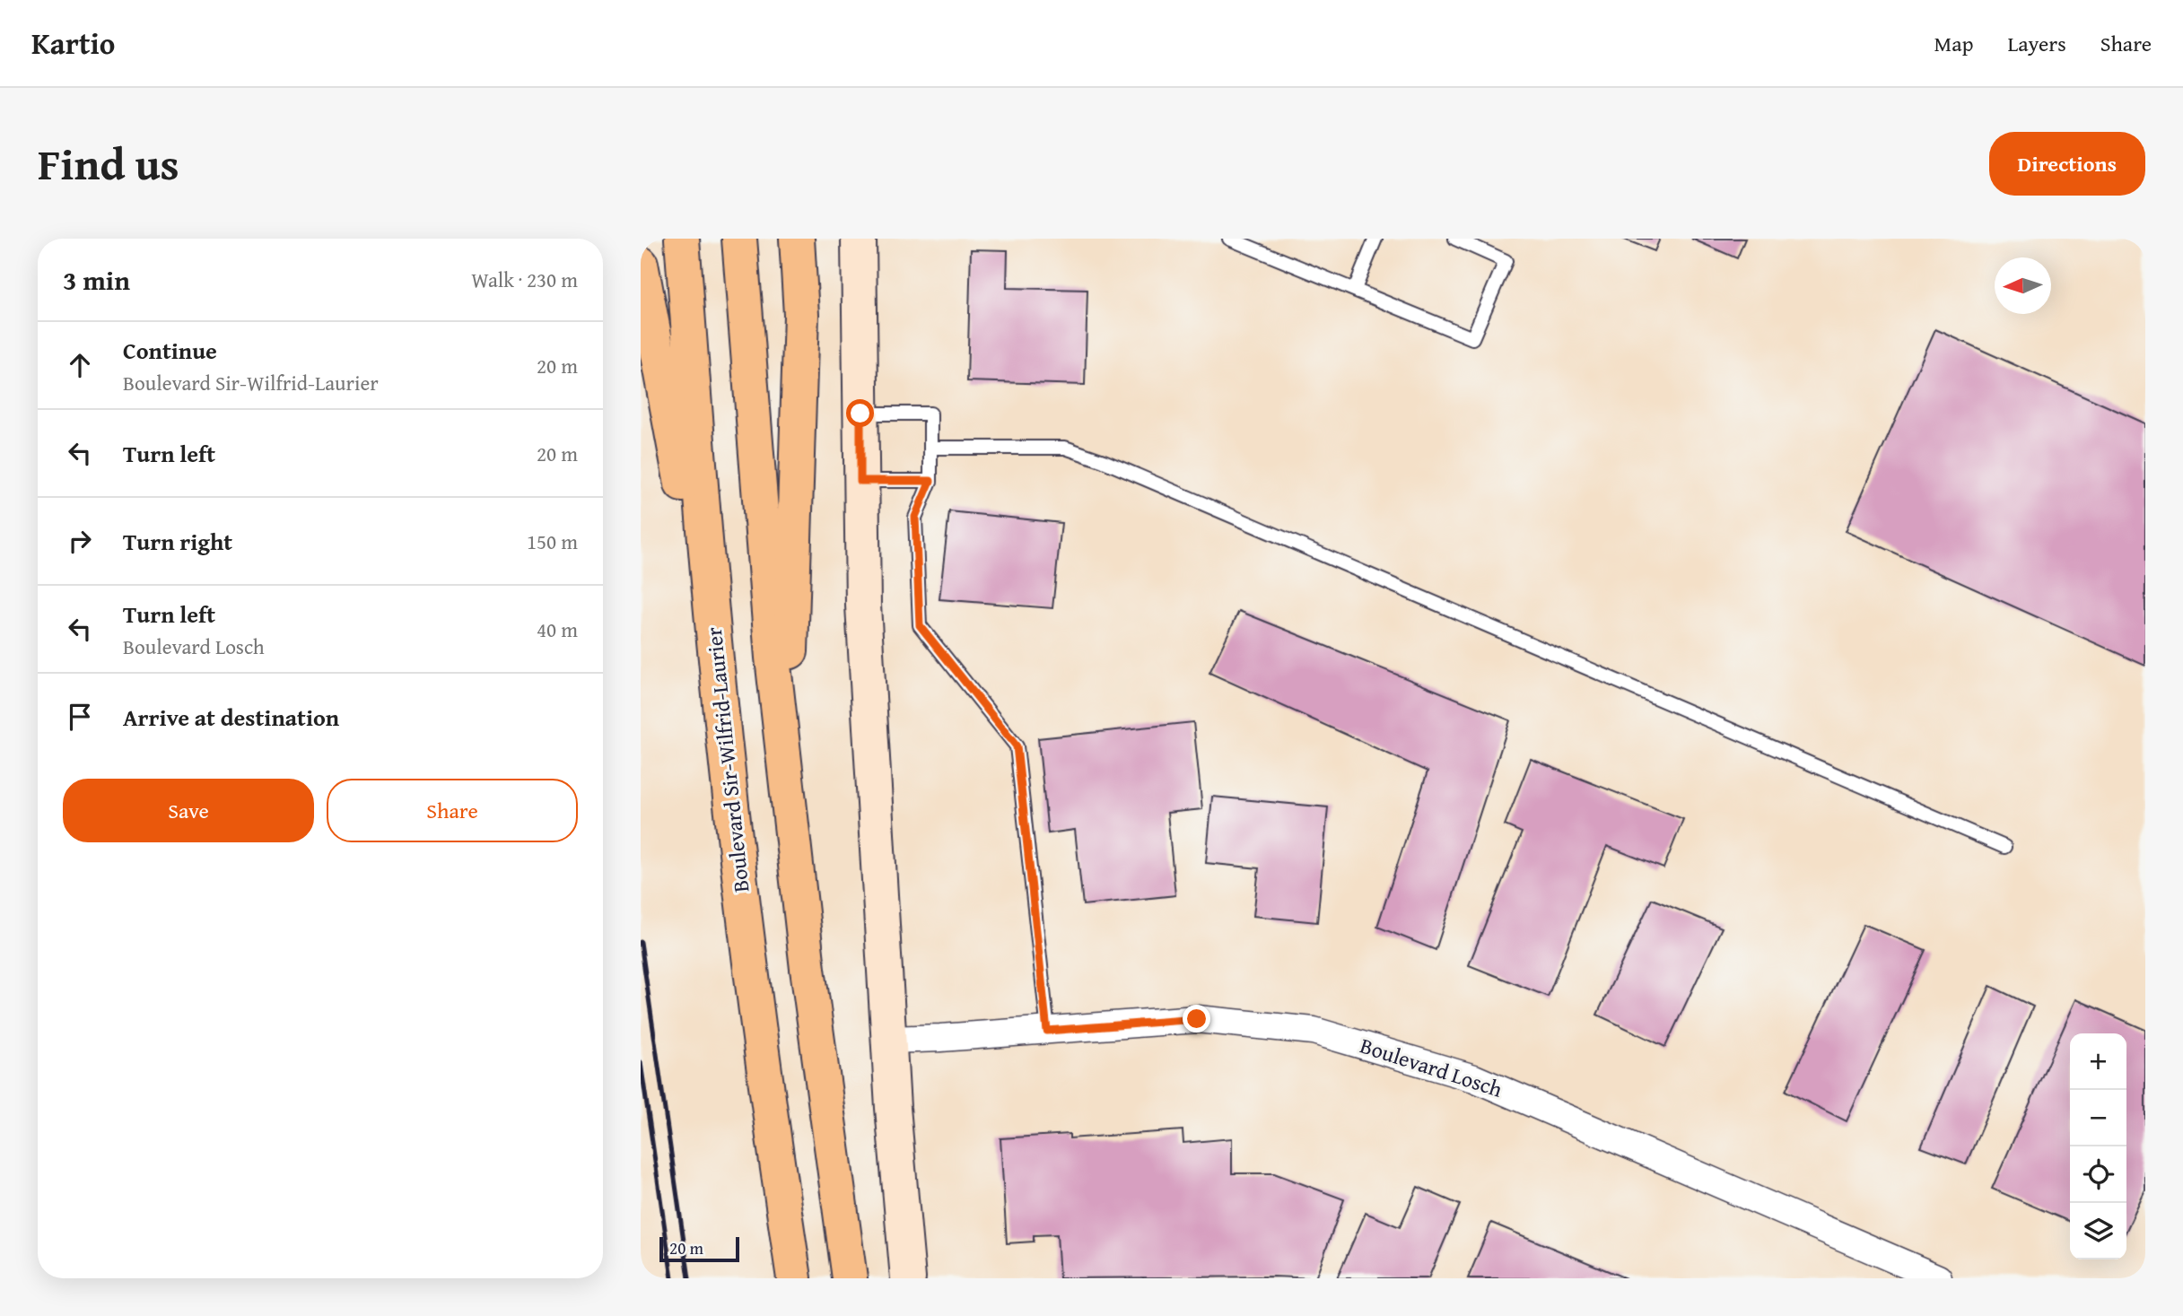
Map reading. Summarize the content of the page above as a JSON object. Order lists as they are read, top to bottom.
{
  "streets": {
    "highway": ["Boulevard Sir-Wilfrid-Laurier"],
    "street": ["Boulevard Losch"]
  },
  "scale_bar": "20 m",
  "north": "left",
  "page": {
    "header": "Kartio",
    "nav": ["Map", "Layers", "Share"],
    "title": "Find us",
    "buttons": [
      "Directions",
      ["Save", "Share"]
    ],
    "heading": ["3 min", "Walk · 230 m"],
    "list": [
      ["Continue", "Boulevard Sir-Wilfrid-Laurier", "20 m"],
      ["Turn left", "20 m"],
      ["Turn right", "150 m"],
      ["Turn left", "Boulevard Losch", "40 m"],
      "Arrive at destination"
    ],
    "map_buttons": ["+", "−"],
    "scale": "20 m"
  }
}
